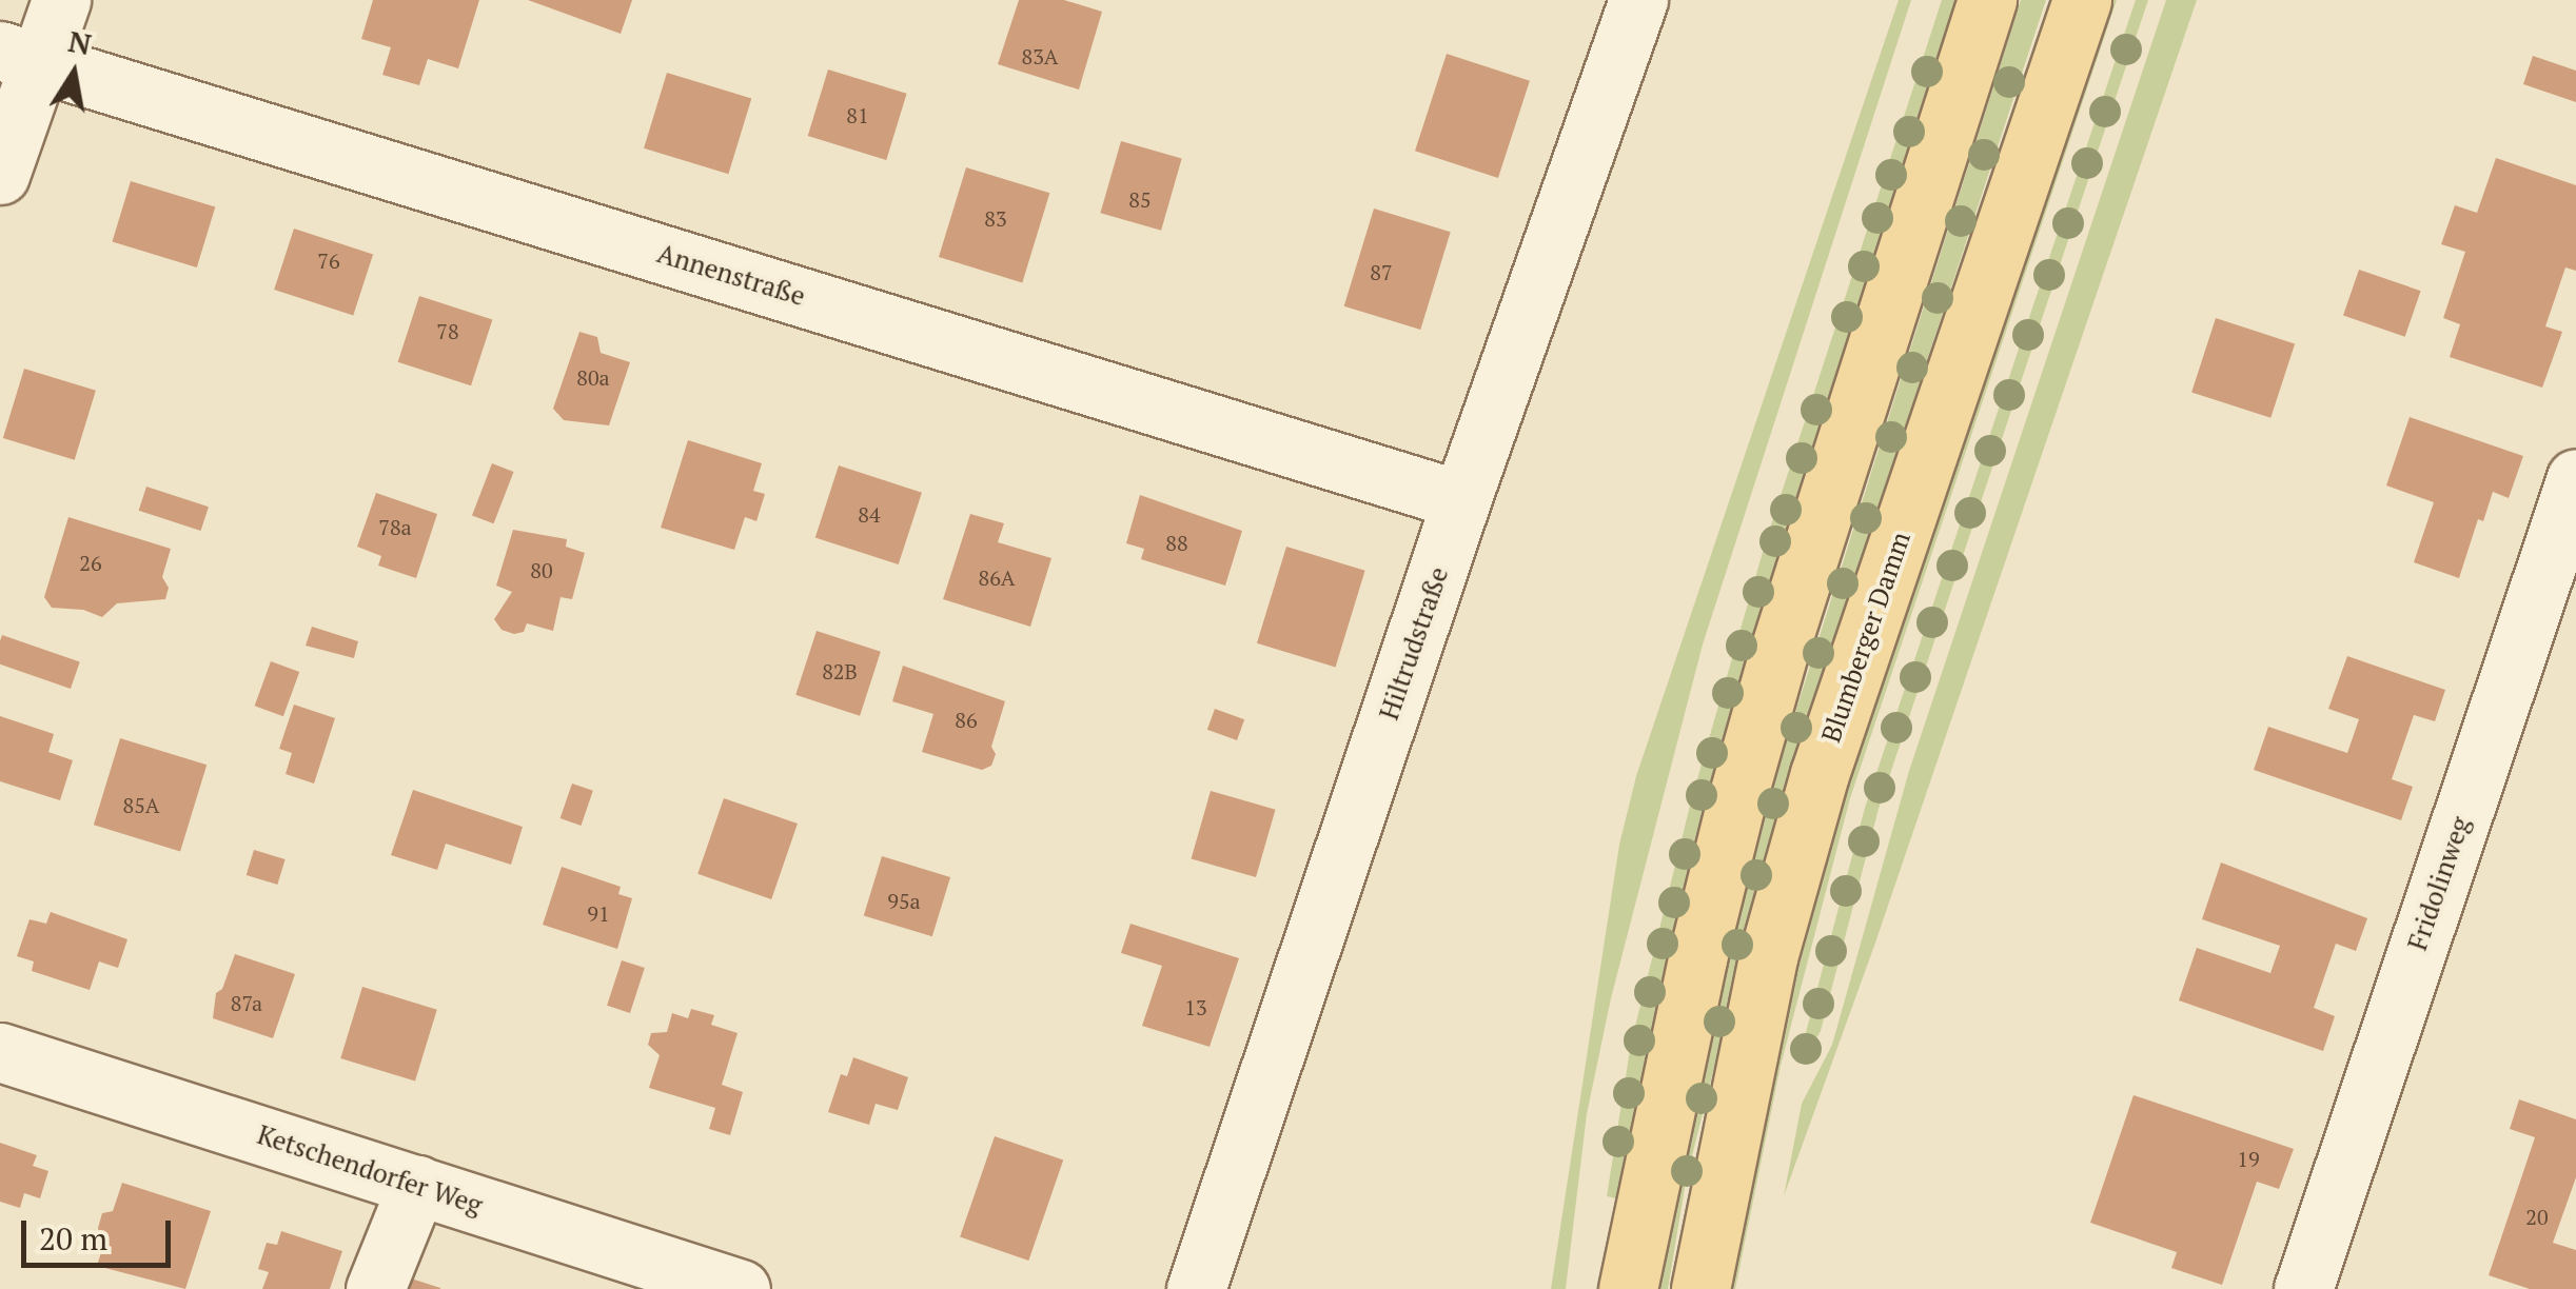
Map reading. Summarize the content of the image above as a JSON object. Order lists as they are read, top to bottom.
{
  "streets": {
    "main road": ["Blumberger Damm"],
    "street": [
      "Annenstraße",
      "Hiltrudstraße",
      "Fridolinweg",
      "Ketschendorfer Weg"
    ]
  },
  "crossings": [
    ["Annenstraße", "Hiltrudstraße"]
  ],
  "house_numbers": [
    "83A",
    "81",
    "85",
    "83",
    "76",
    "87",
    "78",
    "80a",
    "84",
    "78a",
    "88",
    "26",
    "80",
    "86A",
    "82B",
    "86",
    "85A",
    "95a",
    "91",
    "87a",
    "13",
    "19",
    "20"
  ],
  "scale_bar": "20 m",
  "north": "top"
}
